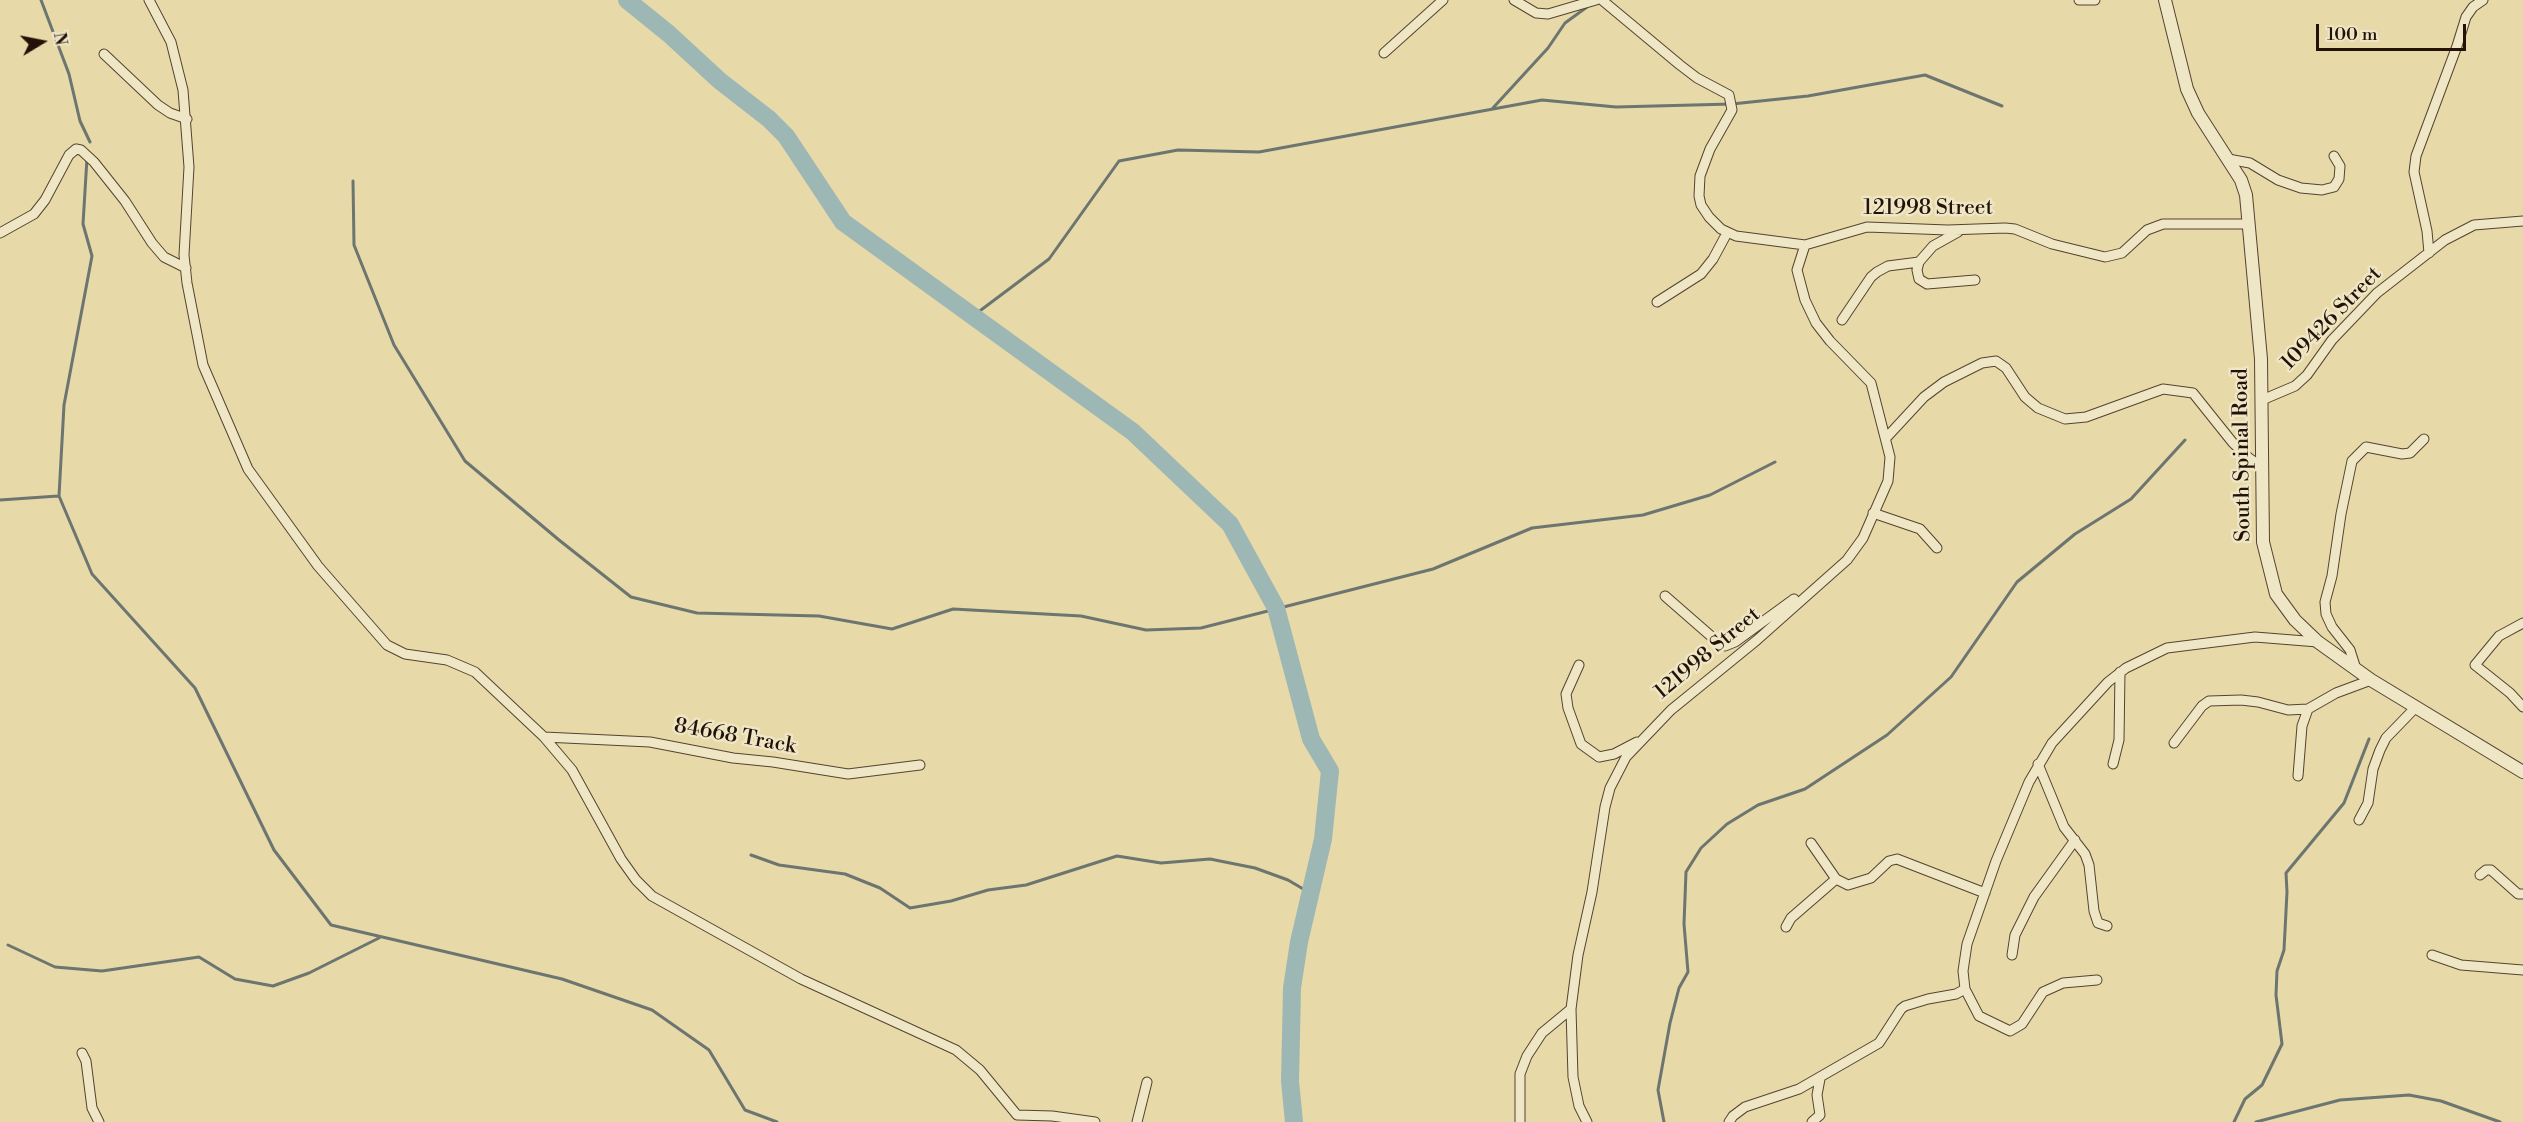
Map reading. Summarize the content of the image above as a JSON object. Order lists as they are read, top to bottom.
{
  "streets": {
    "street": [
      "121998 Street",
      "109426 Street",
      "South Spinal Road",
      "84668 Track"
    ]
  },
  "crossings": [
    ["121998 Street", "South Spinal Road"],
    ["109426 Street", "South Spinal Road"]
  ],
  "scale_bar": "100 m",
  "north": "right"
}
